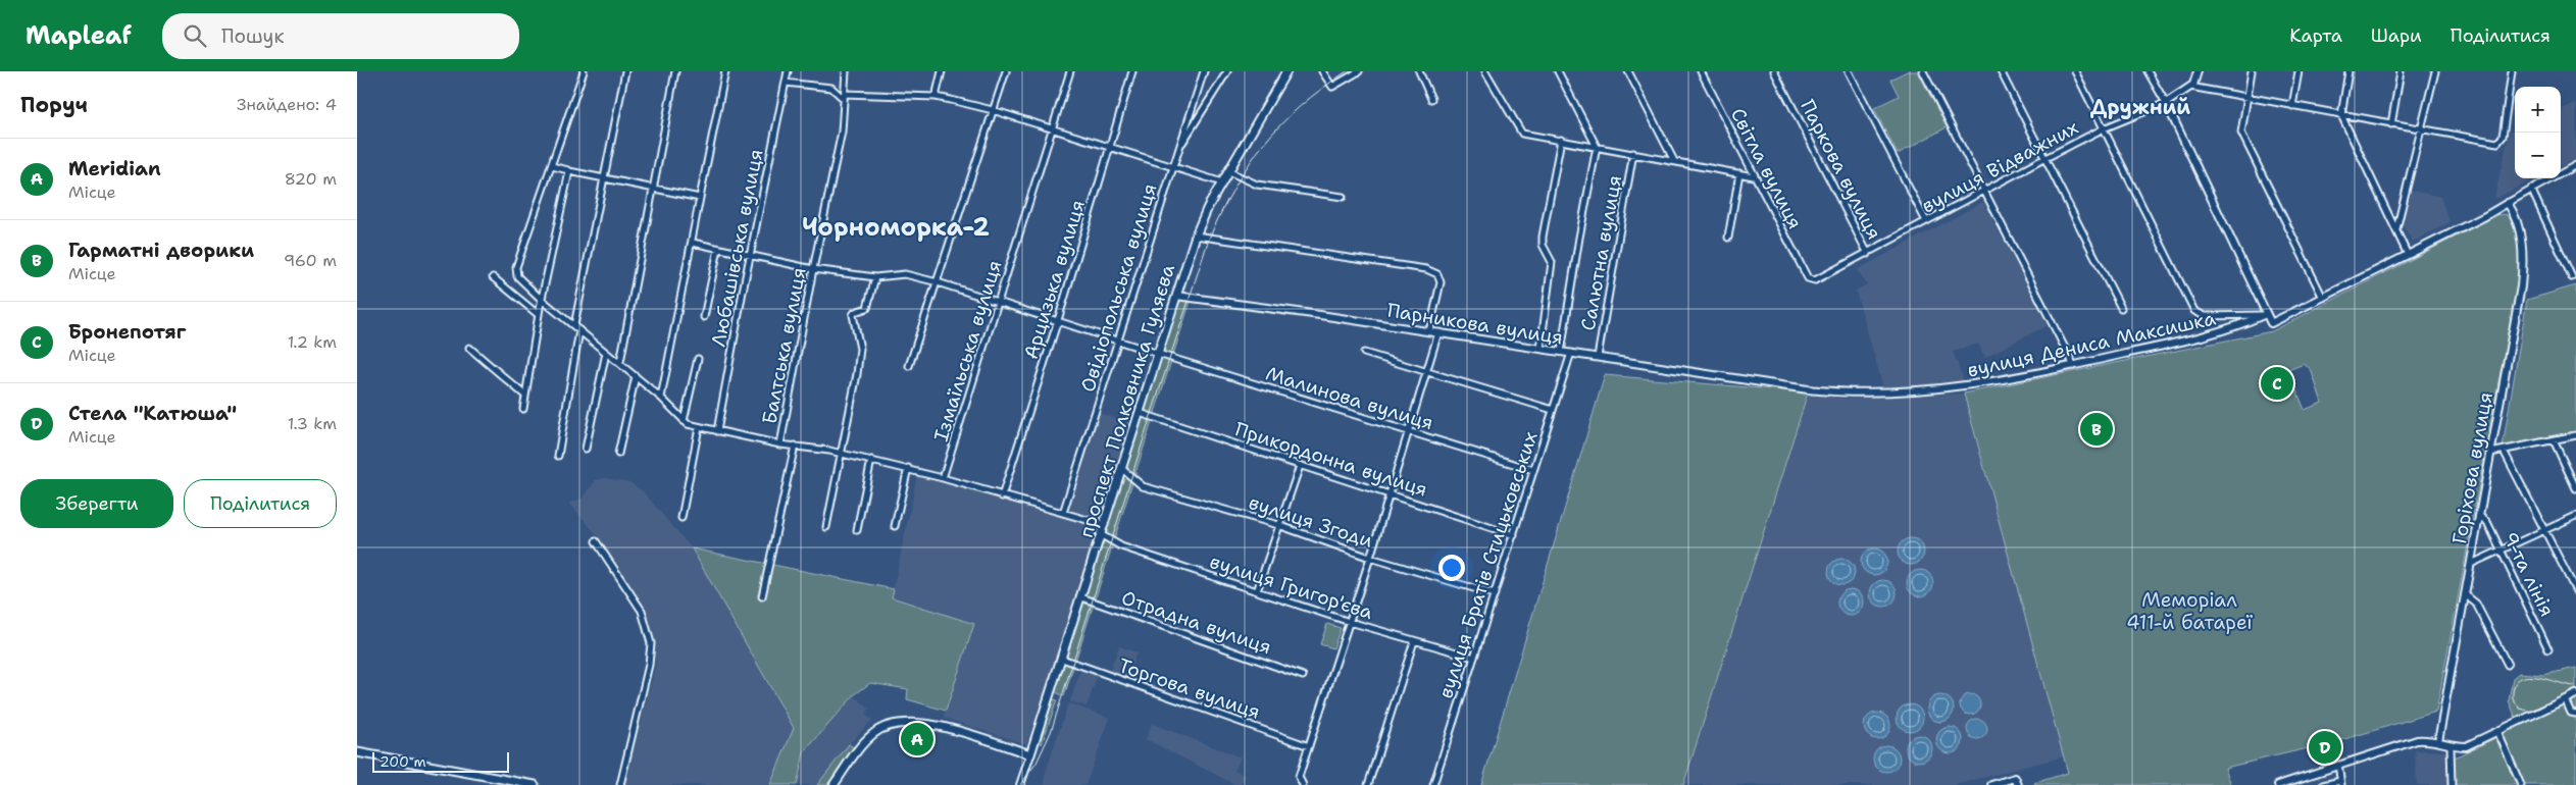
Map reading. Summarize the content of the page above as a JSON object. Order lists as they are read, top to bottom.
{
  "streets": {
    "main road": ["проспект Полковника Гуляєва"],
    "street": [
      "вулиця Відважних",
      "Світла вулиця",
      "Паркова вулиця",
      "Любашівська вулиця",
      "Салютна вулиця",
      "Арцизька вулиця",
      "Овідіопольська вулиця",
      "Парникова вулиця",
      "вулиця Дениса Максишка",
      "Балтська вулиця",
      "Ізмаїльська вулиця",
      "Малинова вулиця",
      "Прикордонна вулиця",
      "Горіхова вулиця",
      "вулиця Згоди",
      "вулиця Братів Стицьковських",
      "9-та лінія",
      "вулиця Григор'єва",
      "Отрадна вулиця",
      "Торгова вулиця"
    ]
  },
  "crossings": [
    ["вулиця Відважних", "Світла вулиця"],
    ["вулиця Відважних", "Паркова вулиця"],
    ["Любашівська вулиця", "Малинова вулиця"],
    ["Салютна вулиця", "Парникова вулиця"],
    ["Арцизька вулиця", "Малинова вулиця"],
    ["Овідіопольська вулиця", "Малинова вулиця"],
    ["Парникова вулиця", "вулиця Дениса Максишка"],
    ["Парникова вулиця", "проспект Полковника Гуляєва"],
    ["Парникова вулиця", "вулиця Братів Стицьковських"],
    ["Балтська вулиця", "Малинова вулиця"],
    ["Ізмаїльська вулиця", "Малинова вулиця"],
    ["Малинова вулиця", "проспект Полковника Гуляєва"],
    ["Малинова вулиця", "вулиця Братів Стицьковських"],
    ["проспект Полковника Гуляєва", "Прикордонна вулиця"],
    ["проспект Полковника Гуляєва", "вулиця Згоди"],
    ["проспект Полковника Гуляєва", "вулиця Григор'єва"],
    ["проспект Полковника Гуляєва", "Отрадна вулиця"],
    ["проспект Полковника Гуляєва", "Торгова вулиця"],
    ["Прикордонна вулиця", "вулиця Братів Стицьковських"],
    ["Горіхова вулиця", "9-та лінія"],
    ["вулиця Згоди", "вулиця Братів Стицьковських"],
    ["вулиця Братів Стицьковських", "вулиця Григор'єва"]
  ],
  "districts": ["Дружний", "Чорноморка-2"],
  "parks": ["Меморіал 411-й батареї"],
  "scale_bar": "200 m",
  "page": {
    "header": "Mapleaf",
    "search": "Пошук",
    "nav": ["Карта", "Шари", "Поділитися"],
    "heading": ["Поруч", "Знайдено: 4"],
    "map_buttons": ["+", "−"],
    "list": [
      {
        "mark": "A",
        "name": "Meridian",
        "note": "Місце",
        "value": "820 m"
      },
      {
        "mark": "B",
        "name": "Гарматні дворики",
        "note": "Місце",
        "value": "960 m"
      },
      {
        "mark": "C",
        "name": "Бронепотяг",
        "note": "Місце",
        "value": "1.2 km"
      },
      {
        "mark": "D",
        "name": "Стела \"Катюша\"",
        "note": "Місце",
        "value": "1.3 km"
      }
    ],
    "pins": [
      "C",
      "B",
      "A",
      "D"
    ],
    "buttons": ["Зберегти", "Поділитися"],
    "scale": "200 m"
  }
}
